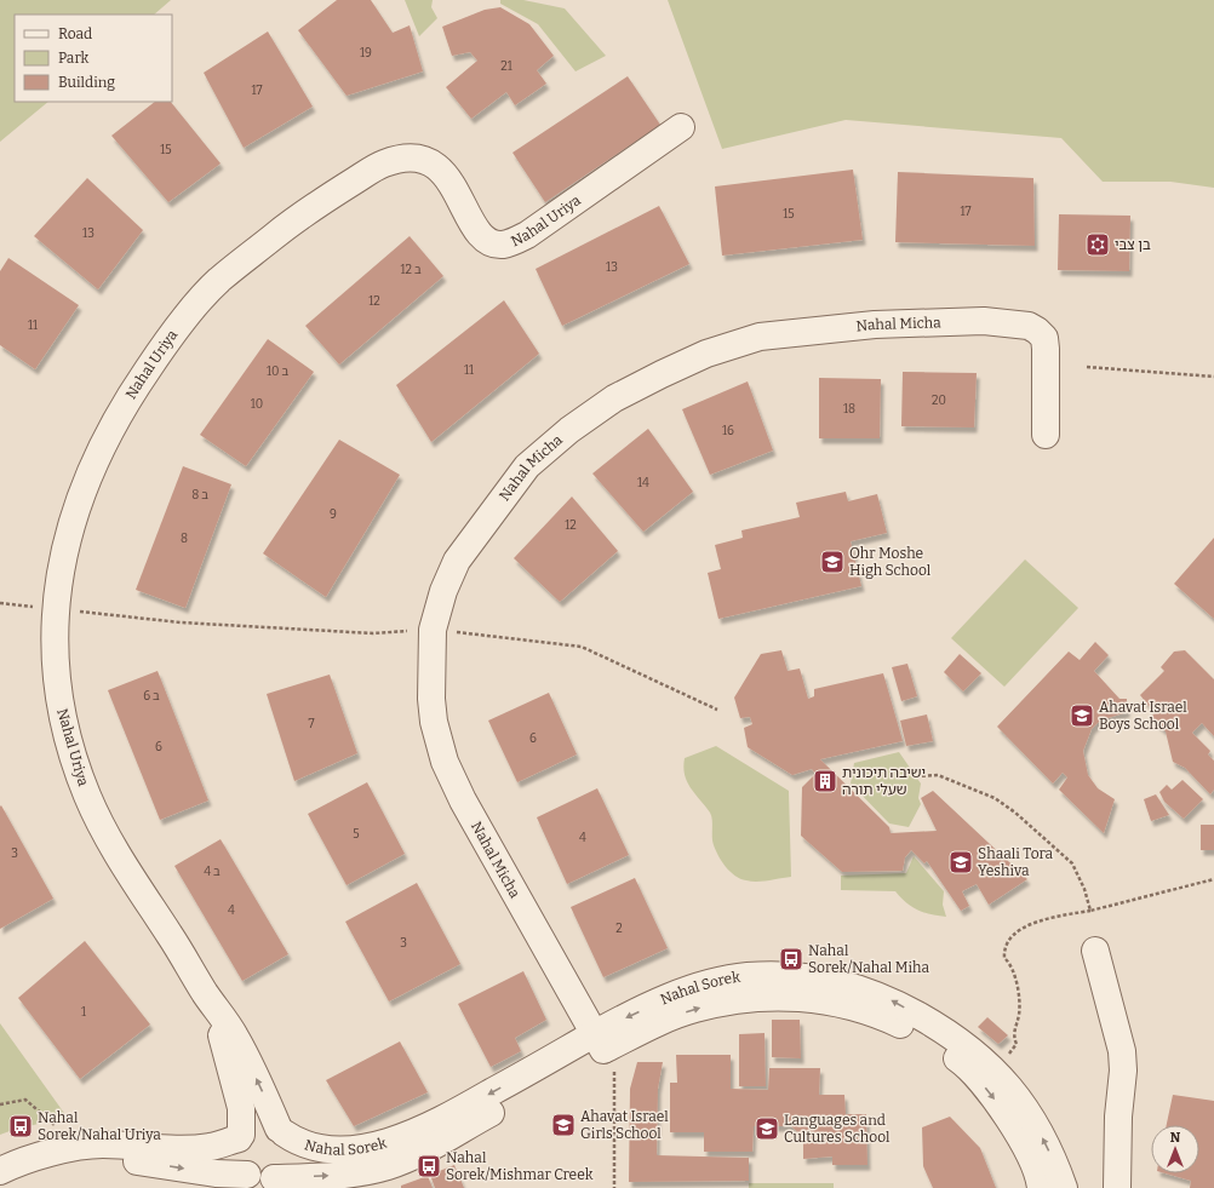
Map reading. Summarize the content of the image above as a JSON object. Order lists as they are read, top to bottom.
{
  "streets": {
    "street": ["Nahal Uriya", "Nahal Micha", "Nahal Sorek"]
  },
  "crossings": [
    ["Nahal Uriya", "Nahal Sorek"],
    ["Nahal Micha", "Nahal Sorek"]
  ],
  "places": {
    "synagogue": ["בן צבי"],
    "school or university": [
      "Ohr Moshe High School",
      "Ahavat Israel Boys School",
      "Shaali Tora Yeshiva",
      "Ahavat Israel Girls School",
      "Languages and Cultures School"
    ],
    "building": ["ישיבה תיכונית שעלי תורה"],
    "bus stop": ["Nahal Sorek/Nahal Miha", "Nahal Sorek/Nahal Uriya", "Nahal Sorek/Mishmar Creek"]
  },
  "house_numbers": [
    "19",
    "21",
    "17",
    "15",
    "17",
    "15",
    "13",
    "13",
    "12 ב",
    "12",
    "11",
    "11",
    "10 ב",
    "20",
    "10",
    "18",
    "16",
    "14",
    "8 ב",
    "9",
    "12",
    "8",
    "6 ב",
    "7",
    "6",
    "6",
    "5",
    "4",
    "3",
    "4 ב",
    "4",
    "2",
    "3",
    "1"
  ],
  "legend": ["Road", "Park", "Building"],
  "north": "top"
}
